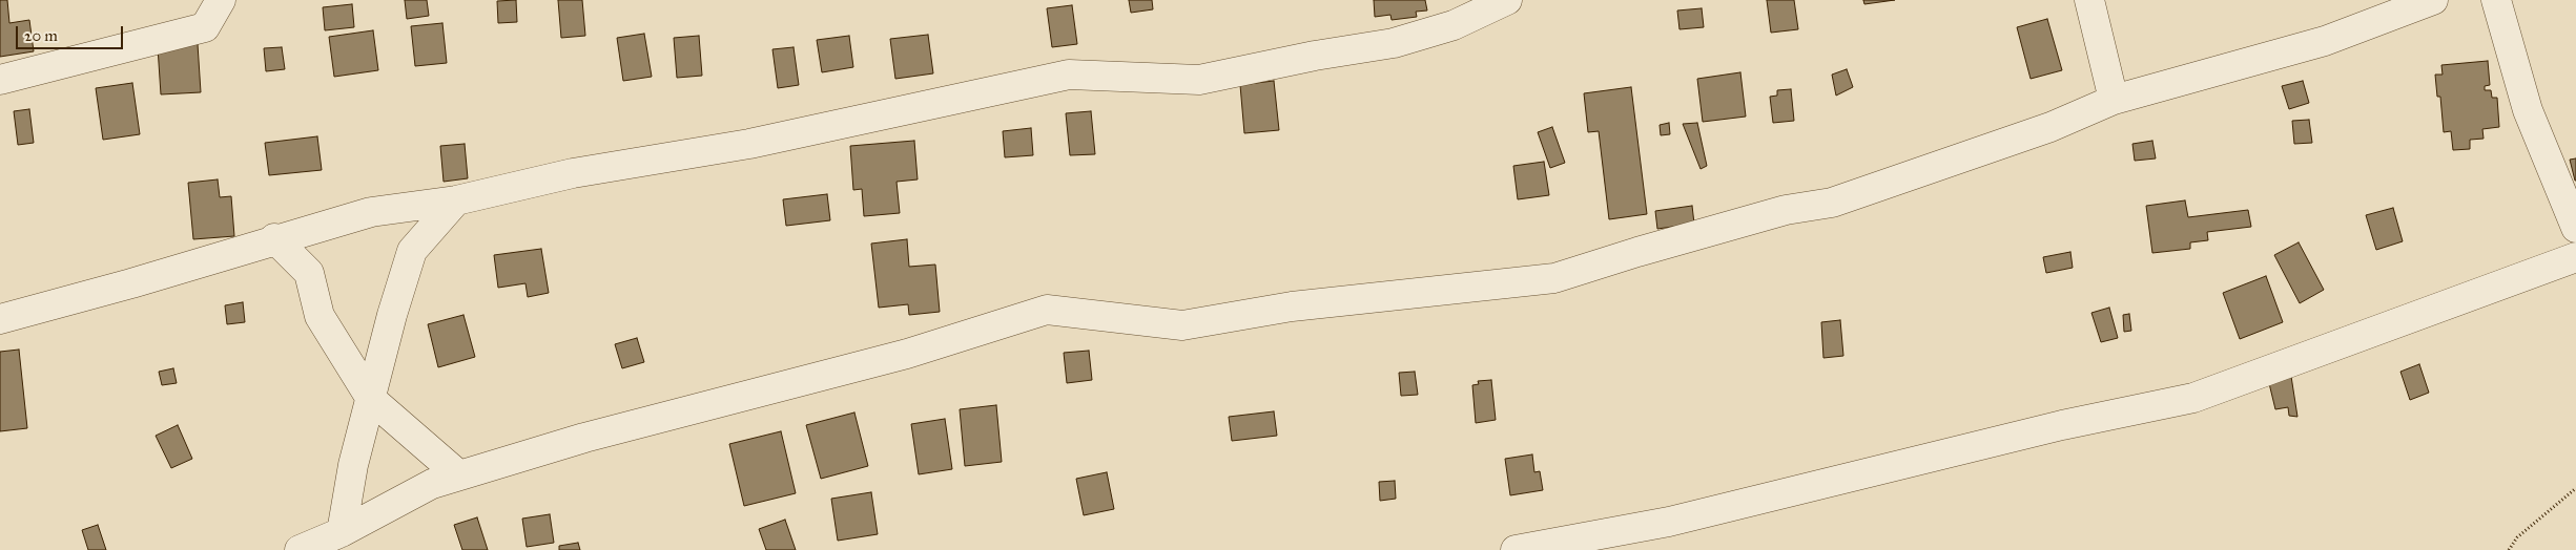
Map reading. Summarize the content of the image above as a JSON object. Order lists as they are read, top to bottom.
{
  "scale_bar": "20 m"
}
